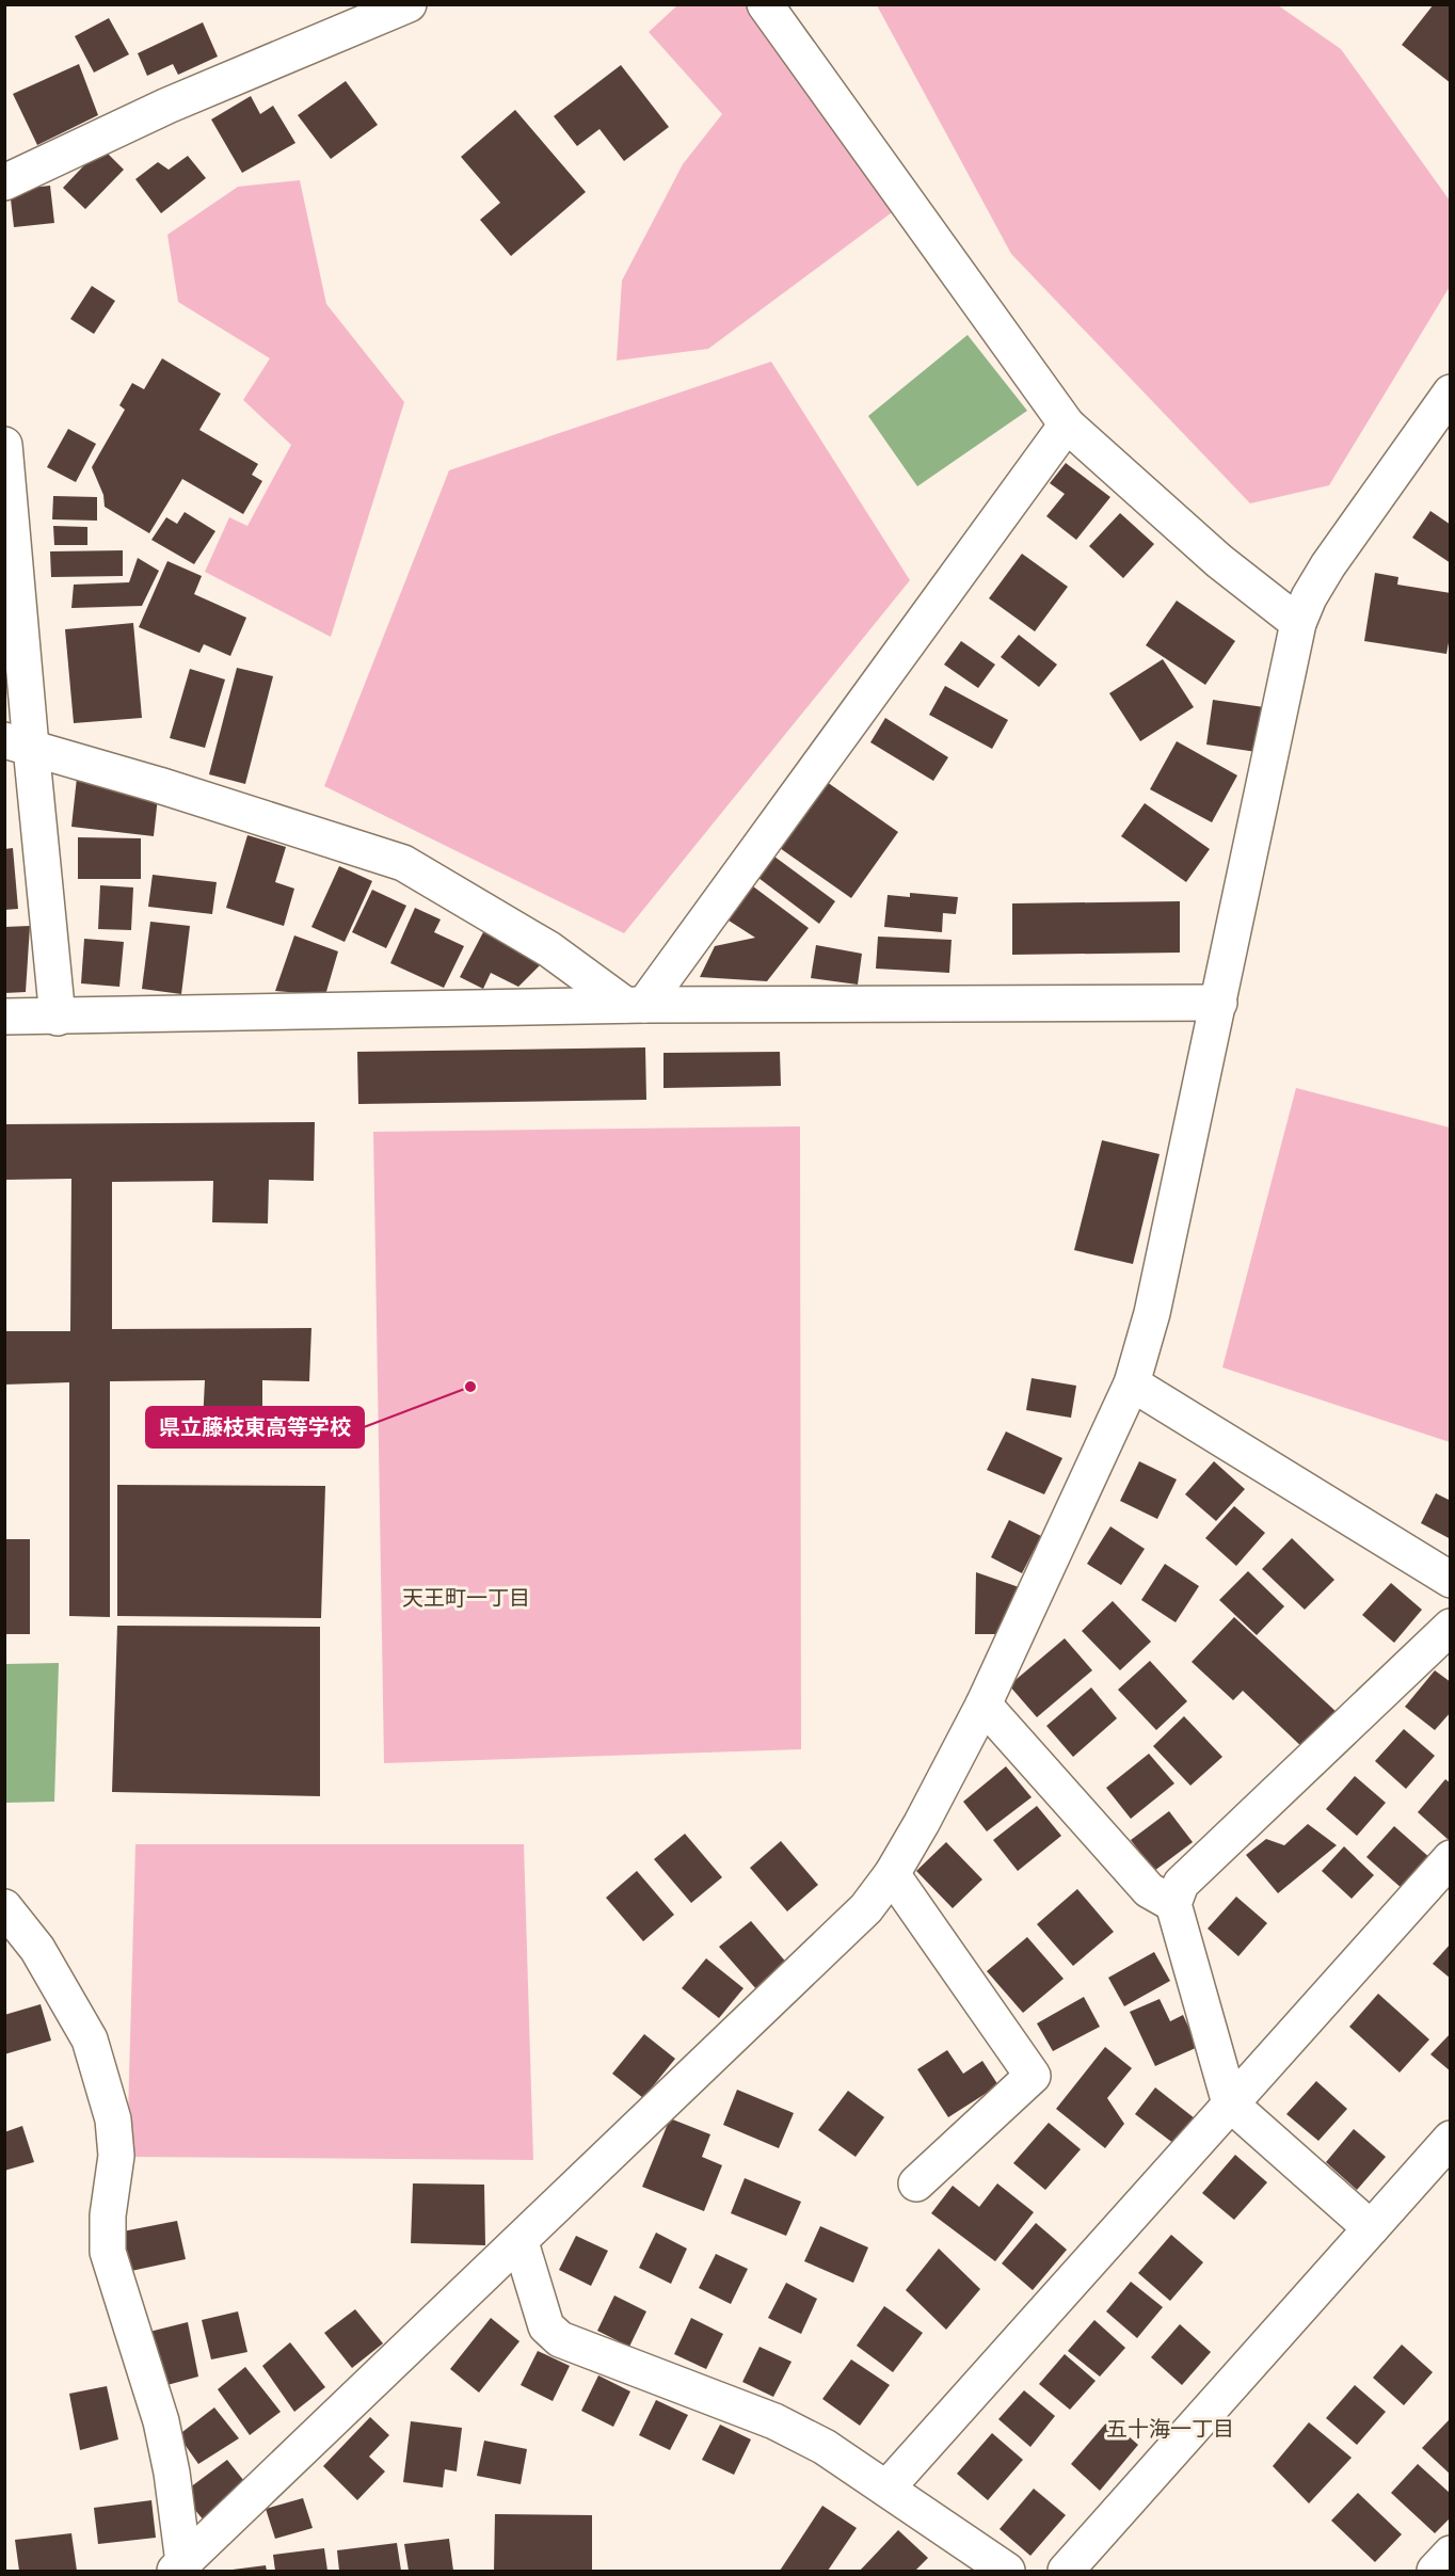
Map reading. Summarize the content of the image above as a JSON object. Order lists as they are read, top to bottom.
{
  "districts": ["天王町一丁目", "五十海一丁目"],
  "places": ["県立藤枝東高等学校"]
}
